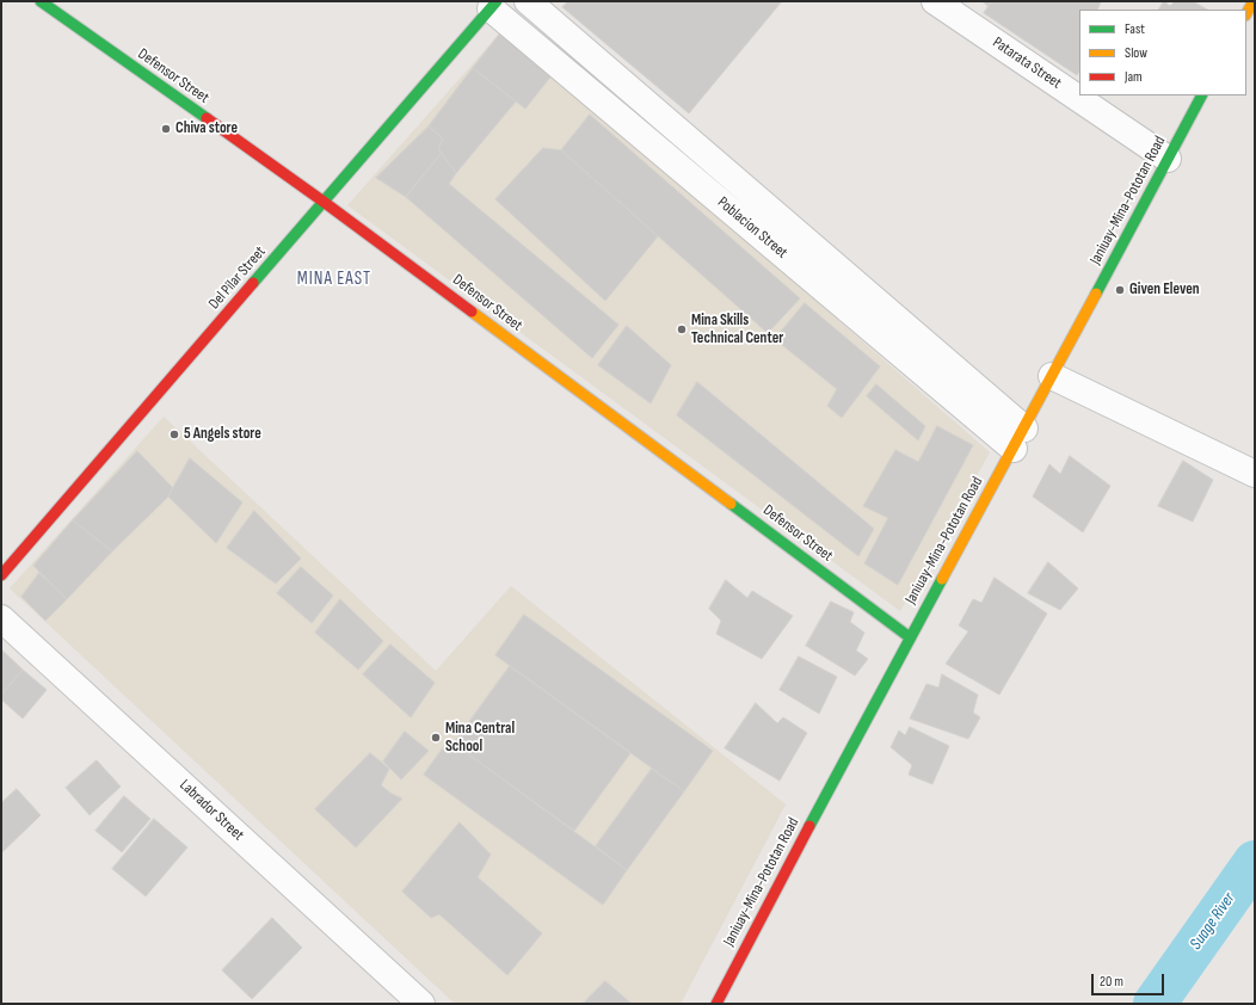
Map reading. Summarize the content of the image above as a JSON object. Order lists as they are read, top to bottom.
{
  "streets": {
    "street": [
      "Patarata Street",
      "Defensor Street",
      "Janiuay-Mina-Pototan Road",
      "Poblacion Street",
      "Del Pilar Street",
      "Labrador Street"
    ]
  },
  "crossings": [
    ["Patarata Street", "Janiuay-Mina-Pototan Road"],
    ["Defensor Street", "Janiuay-Mina-Pototan Road"],
    ["Defensor Street", "Del Pilar Street"],
    ["Janiuay-Mina-Pototan Road", "Poblacion Street"],
    ["Poblacion Street", "Del Pilar Street"]
  ],
  "districts": ["MINA EAST"],
  "water": ["Suage River"],
  "places": [
    "Chiva store",
    "Given Eleven",
    "Mina Skills Technical Center",
    "5 Angels store",
    "Mina Central School"
  ],
  "legend": ["Fast", "Slow", "Jam"],
  "scale_bar": "20 m"
}
